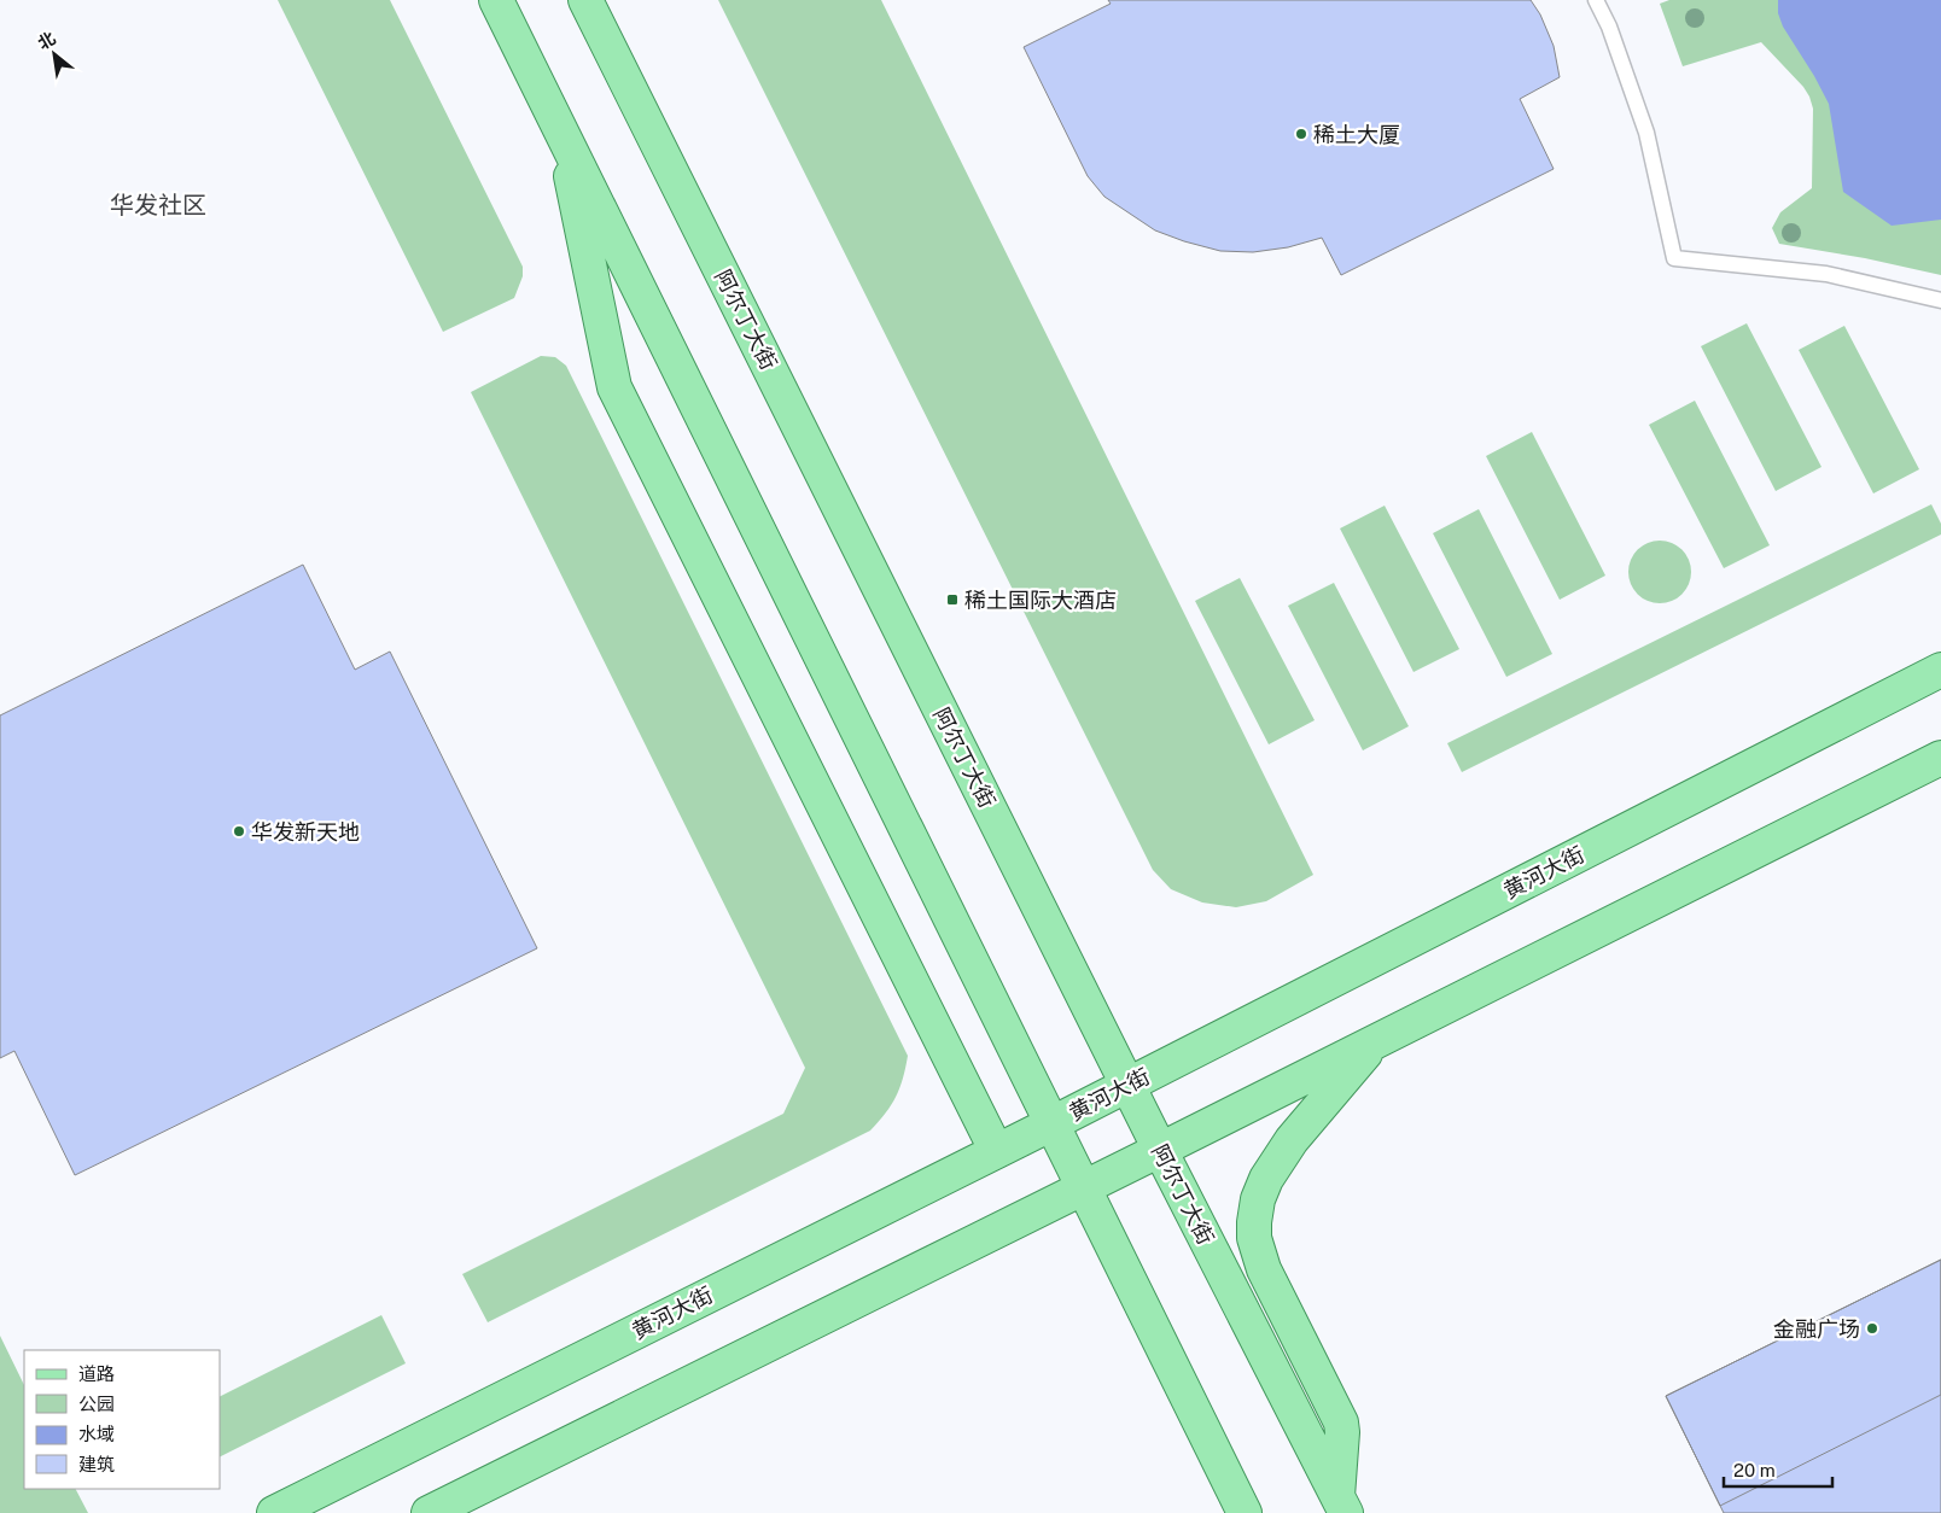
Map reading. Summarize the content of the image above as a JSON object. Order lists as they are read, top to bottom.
{
  "streets": {
    "main road": ["阿尔丁大街", "黄河大街"]
  },
  "crossings": [
    ["阿尔丁大街", "黄河大街"]
  ],
  "districts": ["华发社区"],
  "places": {
    "other": ["稀土大厦", "华发新天地", "金融广场"],
    "transit": ["稀土国际大酒店"]
  },
  "legend": [
    "道路",
    "公园",
    "水域",
    "建筑"
  ],
  "scale_bar": "20 m",
  "north": "top left"
}
